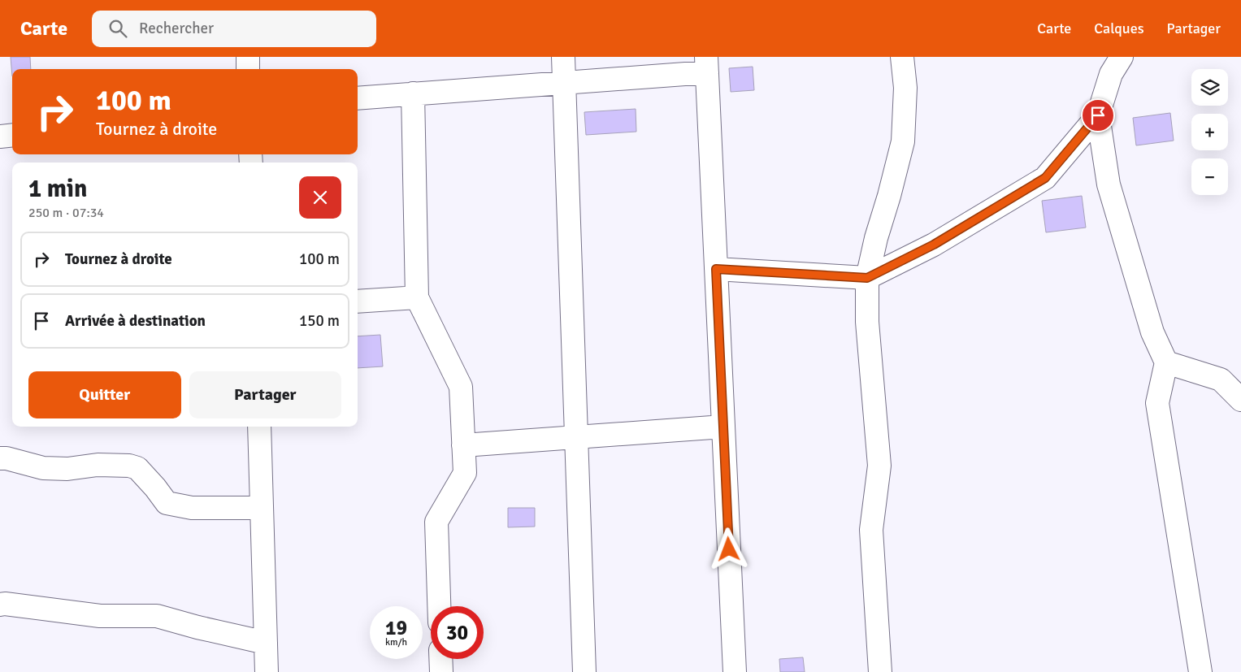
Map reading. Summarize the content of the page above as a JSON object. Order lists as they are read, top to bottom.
{
  "page": {
    "header": "Carte",
    "search": "Rechercher",
    "nav": ["Carte", "Calques", "Partager"],
    "map_buttons": ["+", "−"],
    "turn": ["100 m", "Tournez à droite"],
    "heading": ["1 min", "250 m · 07:34"],
    "list": [
      {
        "name": "Tournez à droite",
        "value": "100 m"
      },
      {
        "name": "Arrivée à destination",
        "value": "150 m"
      }
    ],
    "buttons": ["Quitter", "Partager"],
    "speed": "19 km/h",
    "limit": "30"
  }
}
